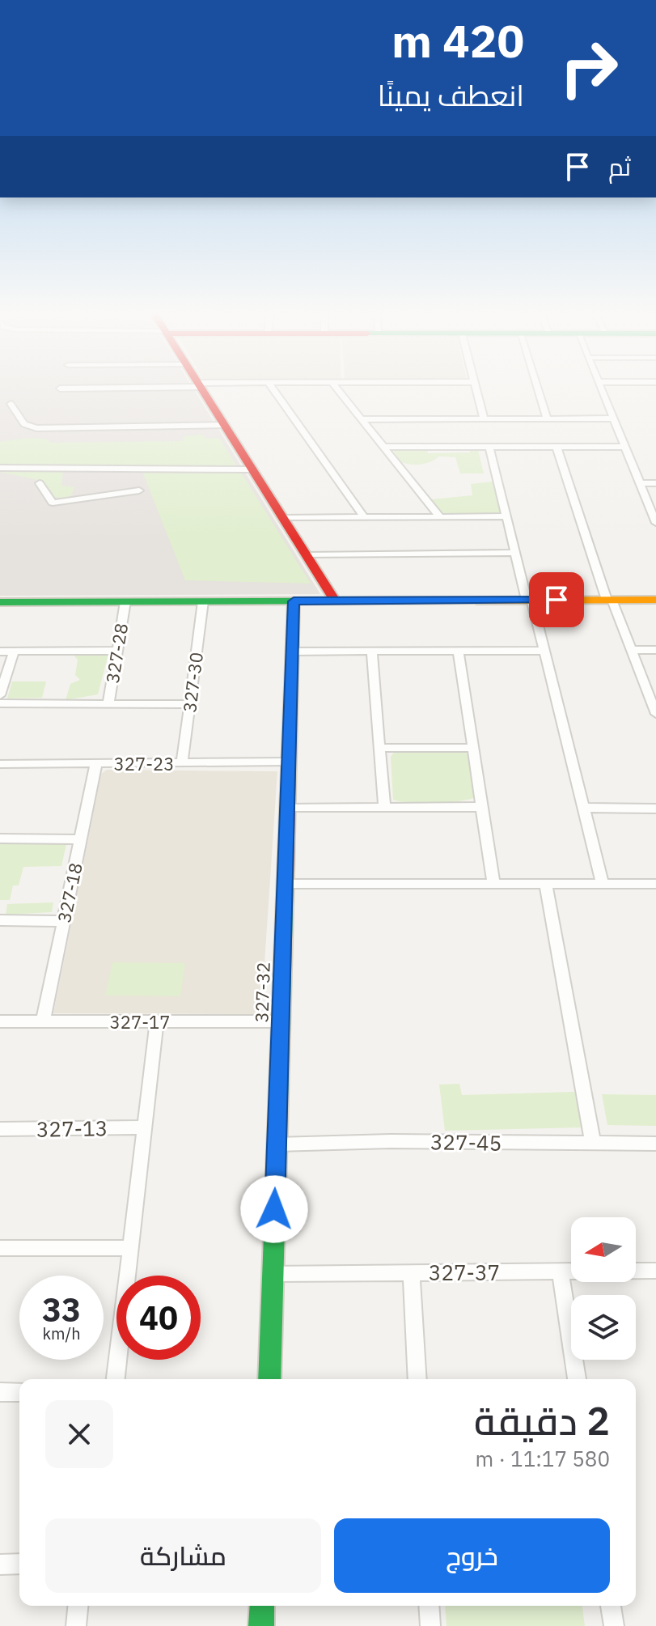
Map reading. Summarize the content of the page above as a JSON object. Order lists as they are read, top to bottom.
{
  "streets": {
    "street": [
      "327-28",
      "327-30",
      "327-23",
      "327-18",
      "327-32",
      "327-17",
      "327-13",
      "327-45",
      "327-37"
    ]
  },
  "crossings": [
    ["327-30", "327-23"],
    ["327-23", "327-18"],
    ["327-23", "327-32"],
    ["327-18", "327-17"],
    ["327-32", "327-17"],
    ["327-32", "327-45"],
    ["327-32", "327-37"]
  ],
  "north": "left",
  "page": {
    "turn": ["420 m", "انعطف يمينًا"],
    "then": "ثم",
    "speed": "33 km/h",
    "limit": "40",
    "heading": ["2 دقيقة", "580 m · 11:17"],
    "buttons": ["خروج", "مشاركة"]
  }
}
